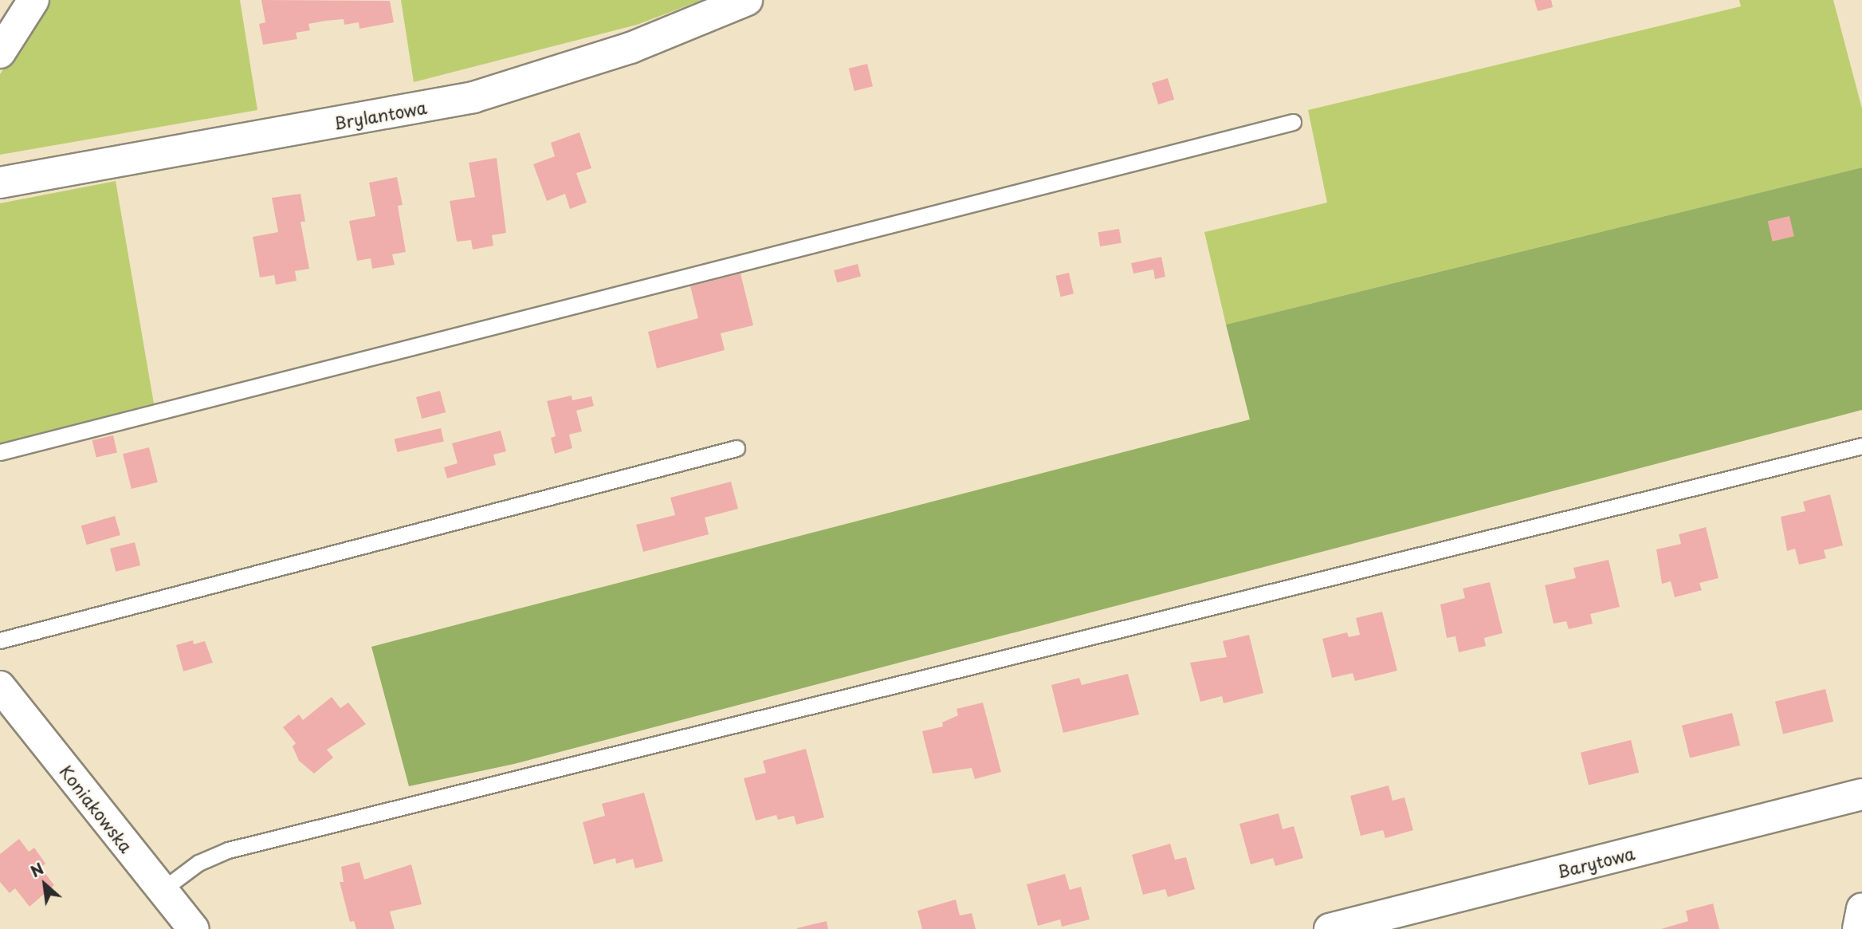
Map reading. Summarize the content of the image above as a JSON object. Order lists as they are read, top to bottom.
{
  "streets": {
    "street": ["Brylantowa", "Koniakowska", "Barytowa"]
  },
  "north": "top left"
}
